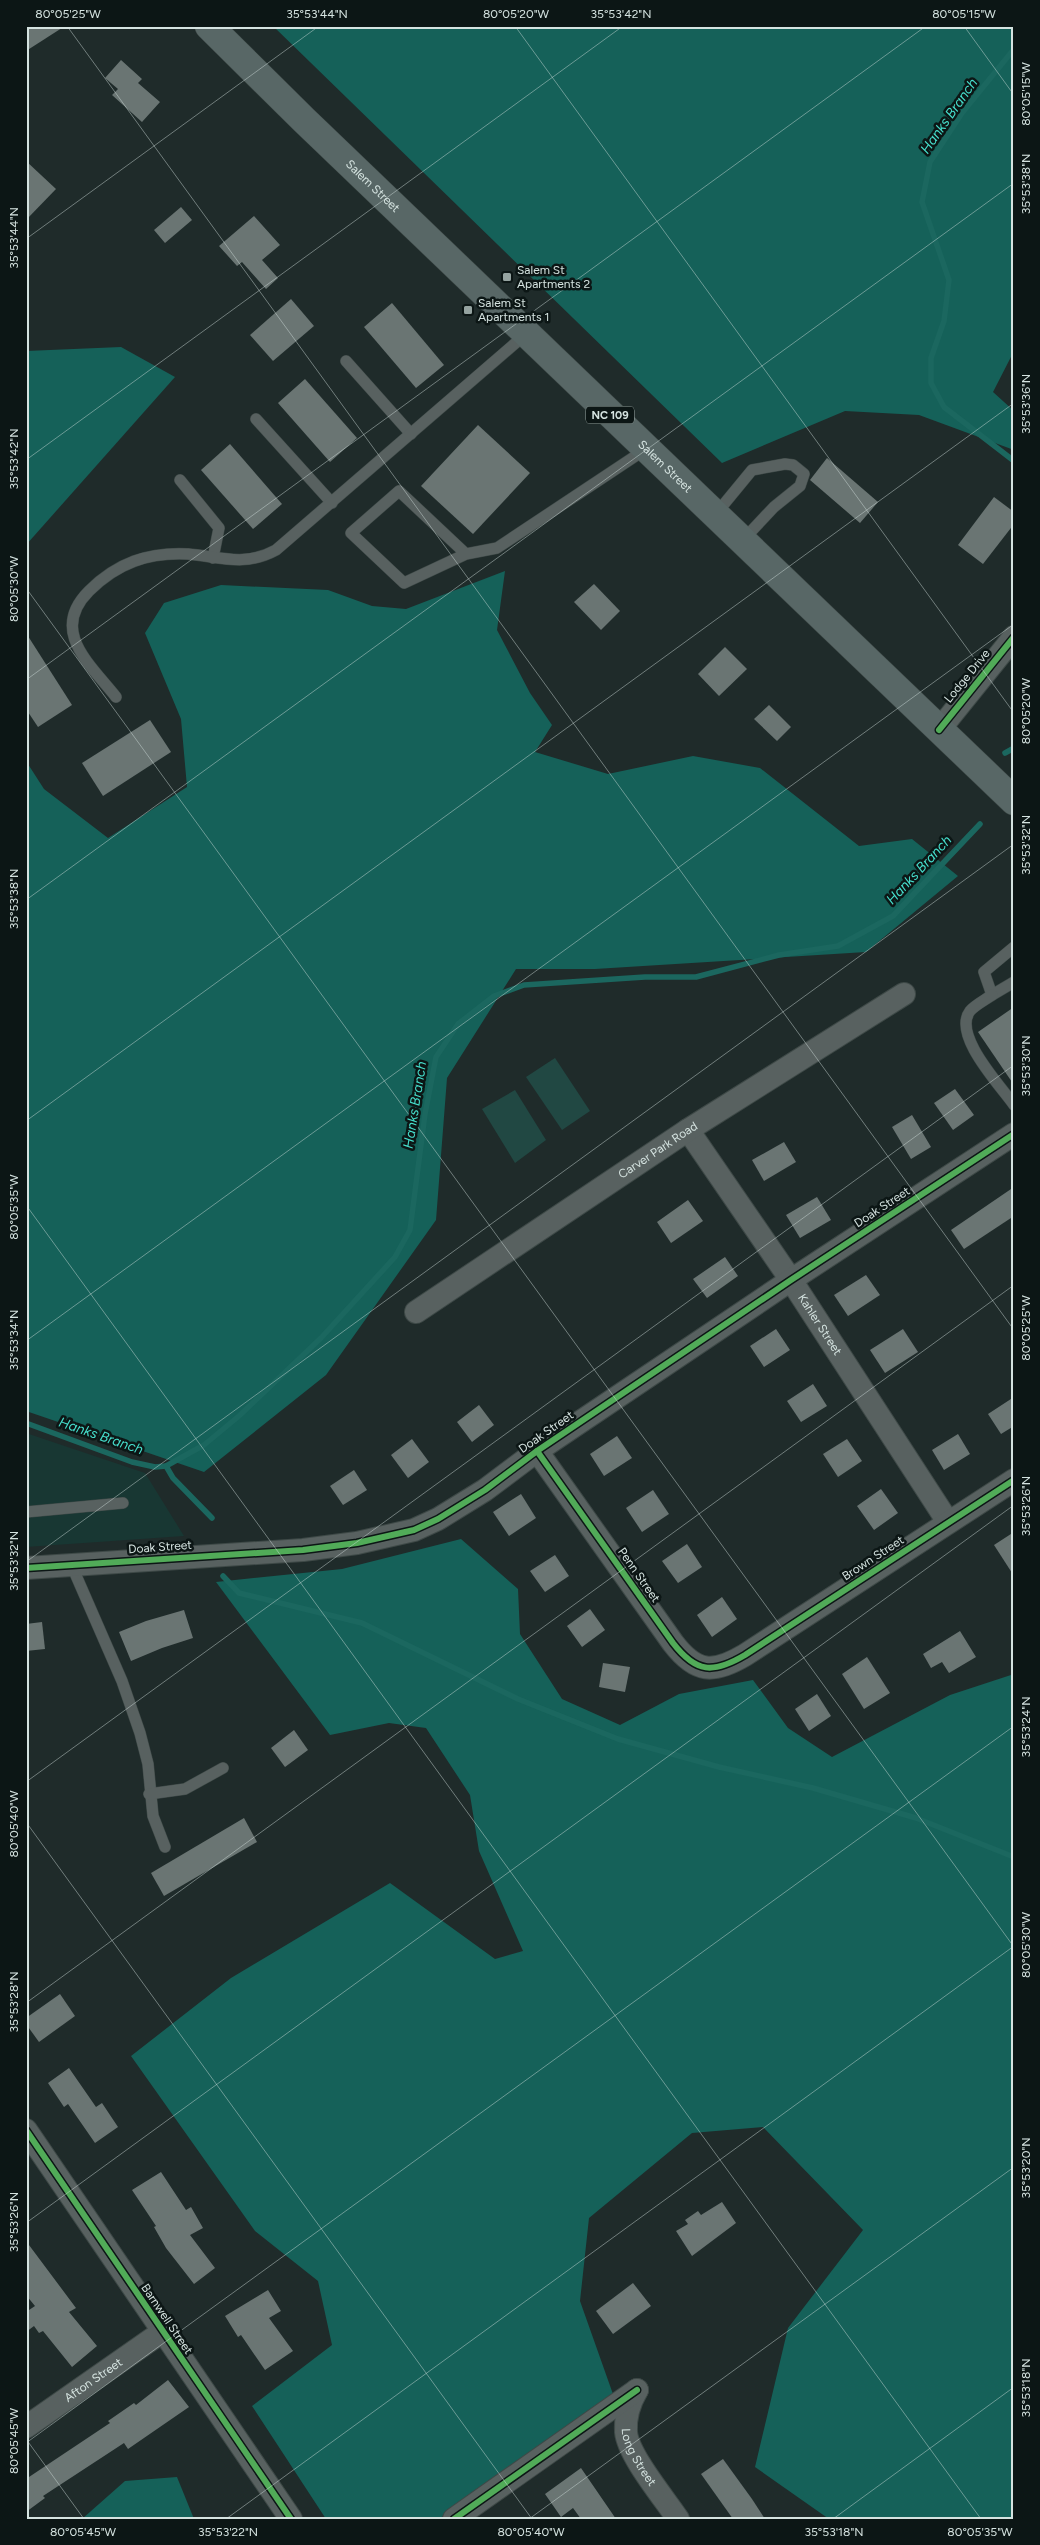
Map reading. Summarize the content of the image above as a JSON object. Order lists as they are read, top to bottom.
{
  "streets": {
    "main road": ["Salem Street", "NC 109"],
    "street": [
      "Lodge Drive",
      "Carver Park Road",
      "Doak Street",
      "Kahler Street",
      "Brown Street",
      "Penn Street",
      "Barnwell Street",
      "Afton Street",
      "Long Street"
    ]
  },
  "crossings": [
    ["Salem Street", "Lodge Drive"],
    ["Carver Park Road", "Kahler Street"],
    ["Doak Street", "Kahler Street"],
    ["Doak Street", "Penn Street"],
    ["Kahler Street", "Brown Street"],
    ["Brown Street", "Penn Street"],
    ["Barnwell Street", "Afton Street"]
  ],
  "water": ["Hanks Branch"],
  "places": {
    "transit": ["Salem St Apartments 2", "Salem St Apartments 1"]
  },
  "coordinates": [
    "80°05'25\"W",
    "35°53'44\"N",
    "80°05'20\"W",
    "35°53'42\"N",
    "80°05'15\"W",
    "35°53'38\"N",
    "35°53'36\"N",
    "80°05'30\"W",
    "35°53'32\"N",
    "35°53'30\"N",
    "80°05'35\"W",
    "35°53'34\"N",
    "35°53'26\"N",
    "35°53'24\"N",
    "80°05'40\"W",
    "35°53'28\"N",
    "35°53'20\"N",
    "35°53'18\"N",
    "80°05'45\"W",
    "35°53'22\"N"
  ]
}
